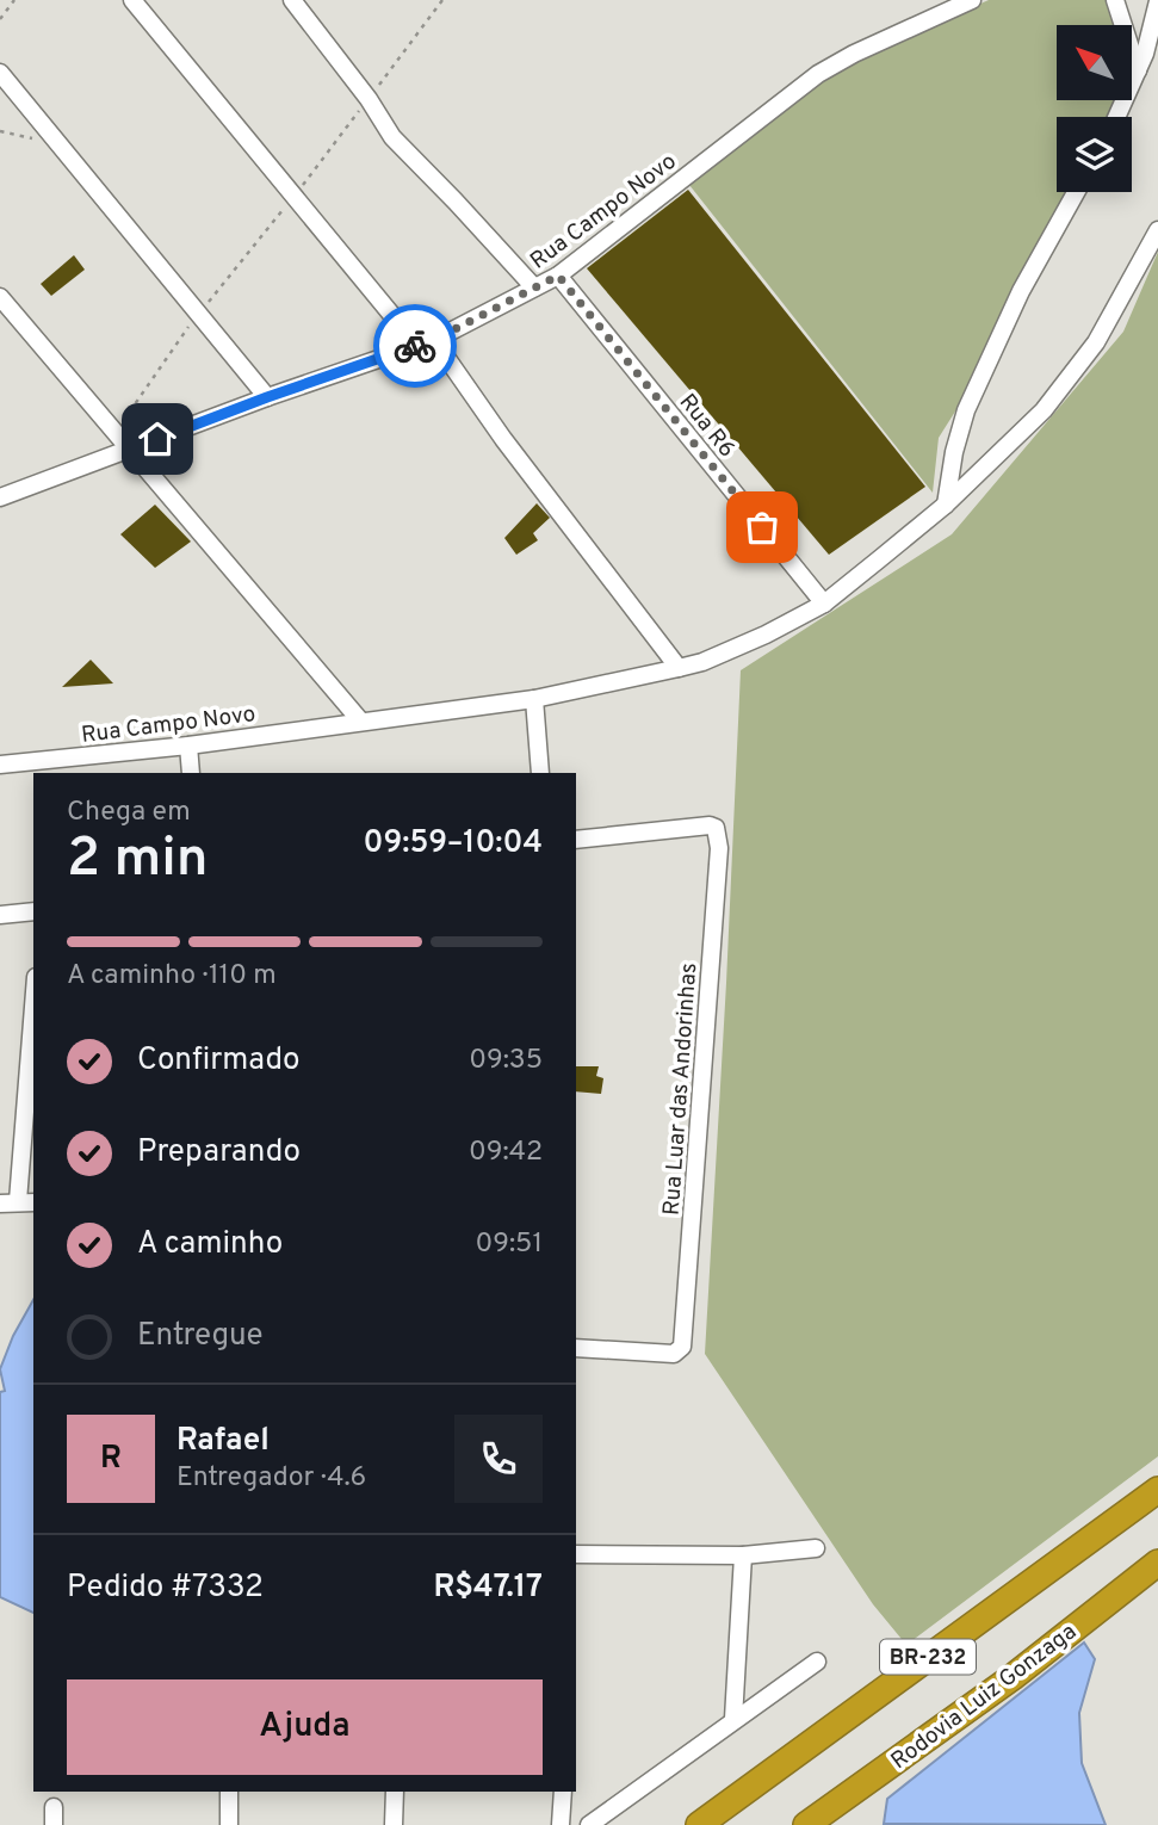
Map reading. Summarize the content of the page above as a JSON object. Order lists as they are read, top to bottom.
{
  "streets": {
    "highway": ["BR-232", "Rodovia Luiz Gonzaga"],
    "street": ["Rua Campo Novo", "Rua R6", "Rua Luar das Andorinhas"]
  },
  "crossings": [
    ["Rua Campo Novo", "Rua R6"]
  ],
  "north": "top left",
  "page": {
    "heading": ["2 min", "Chega em", "09:59–10:04"],
    "panel": [
      "Rafael",
      "Entregador · 4.6",
      "Pedido #7332",
      "R$47.17"
    ],
    "bar": "A caminho · 110 m",
    "list": [
      ["Confirmado", "09:35"],
      ["Preparando", "09:42"],
      ["A caminho", "09:51"],
      "Entregue"
    ],
    "round": "R",
    "buttons": "Ajuda"
  }
}
